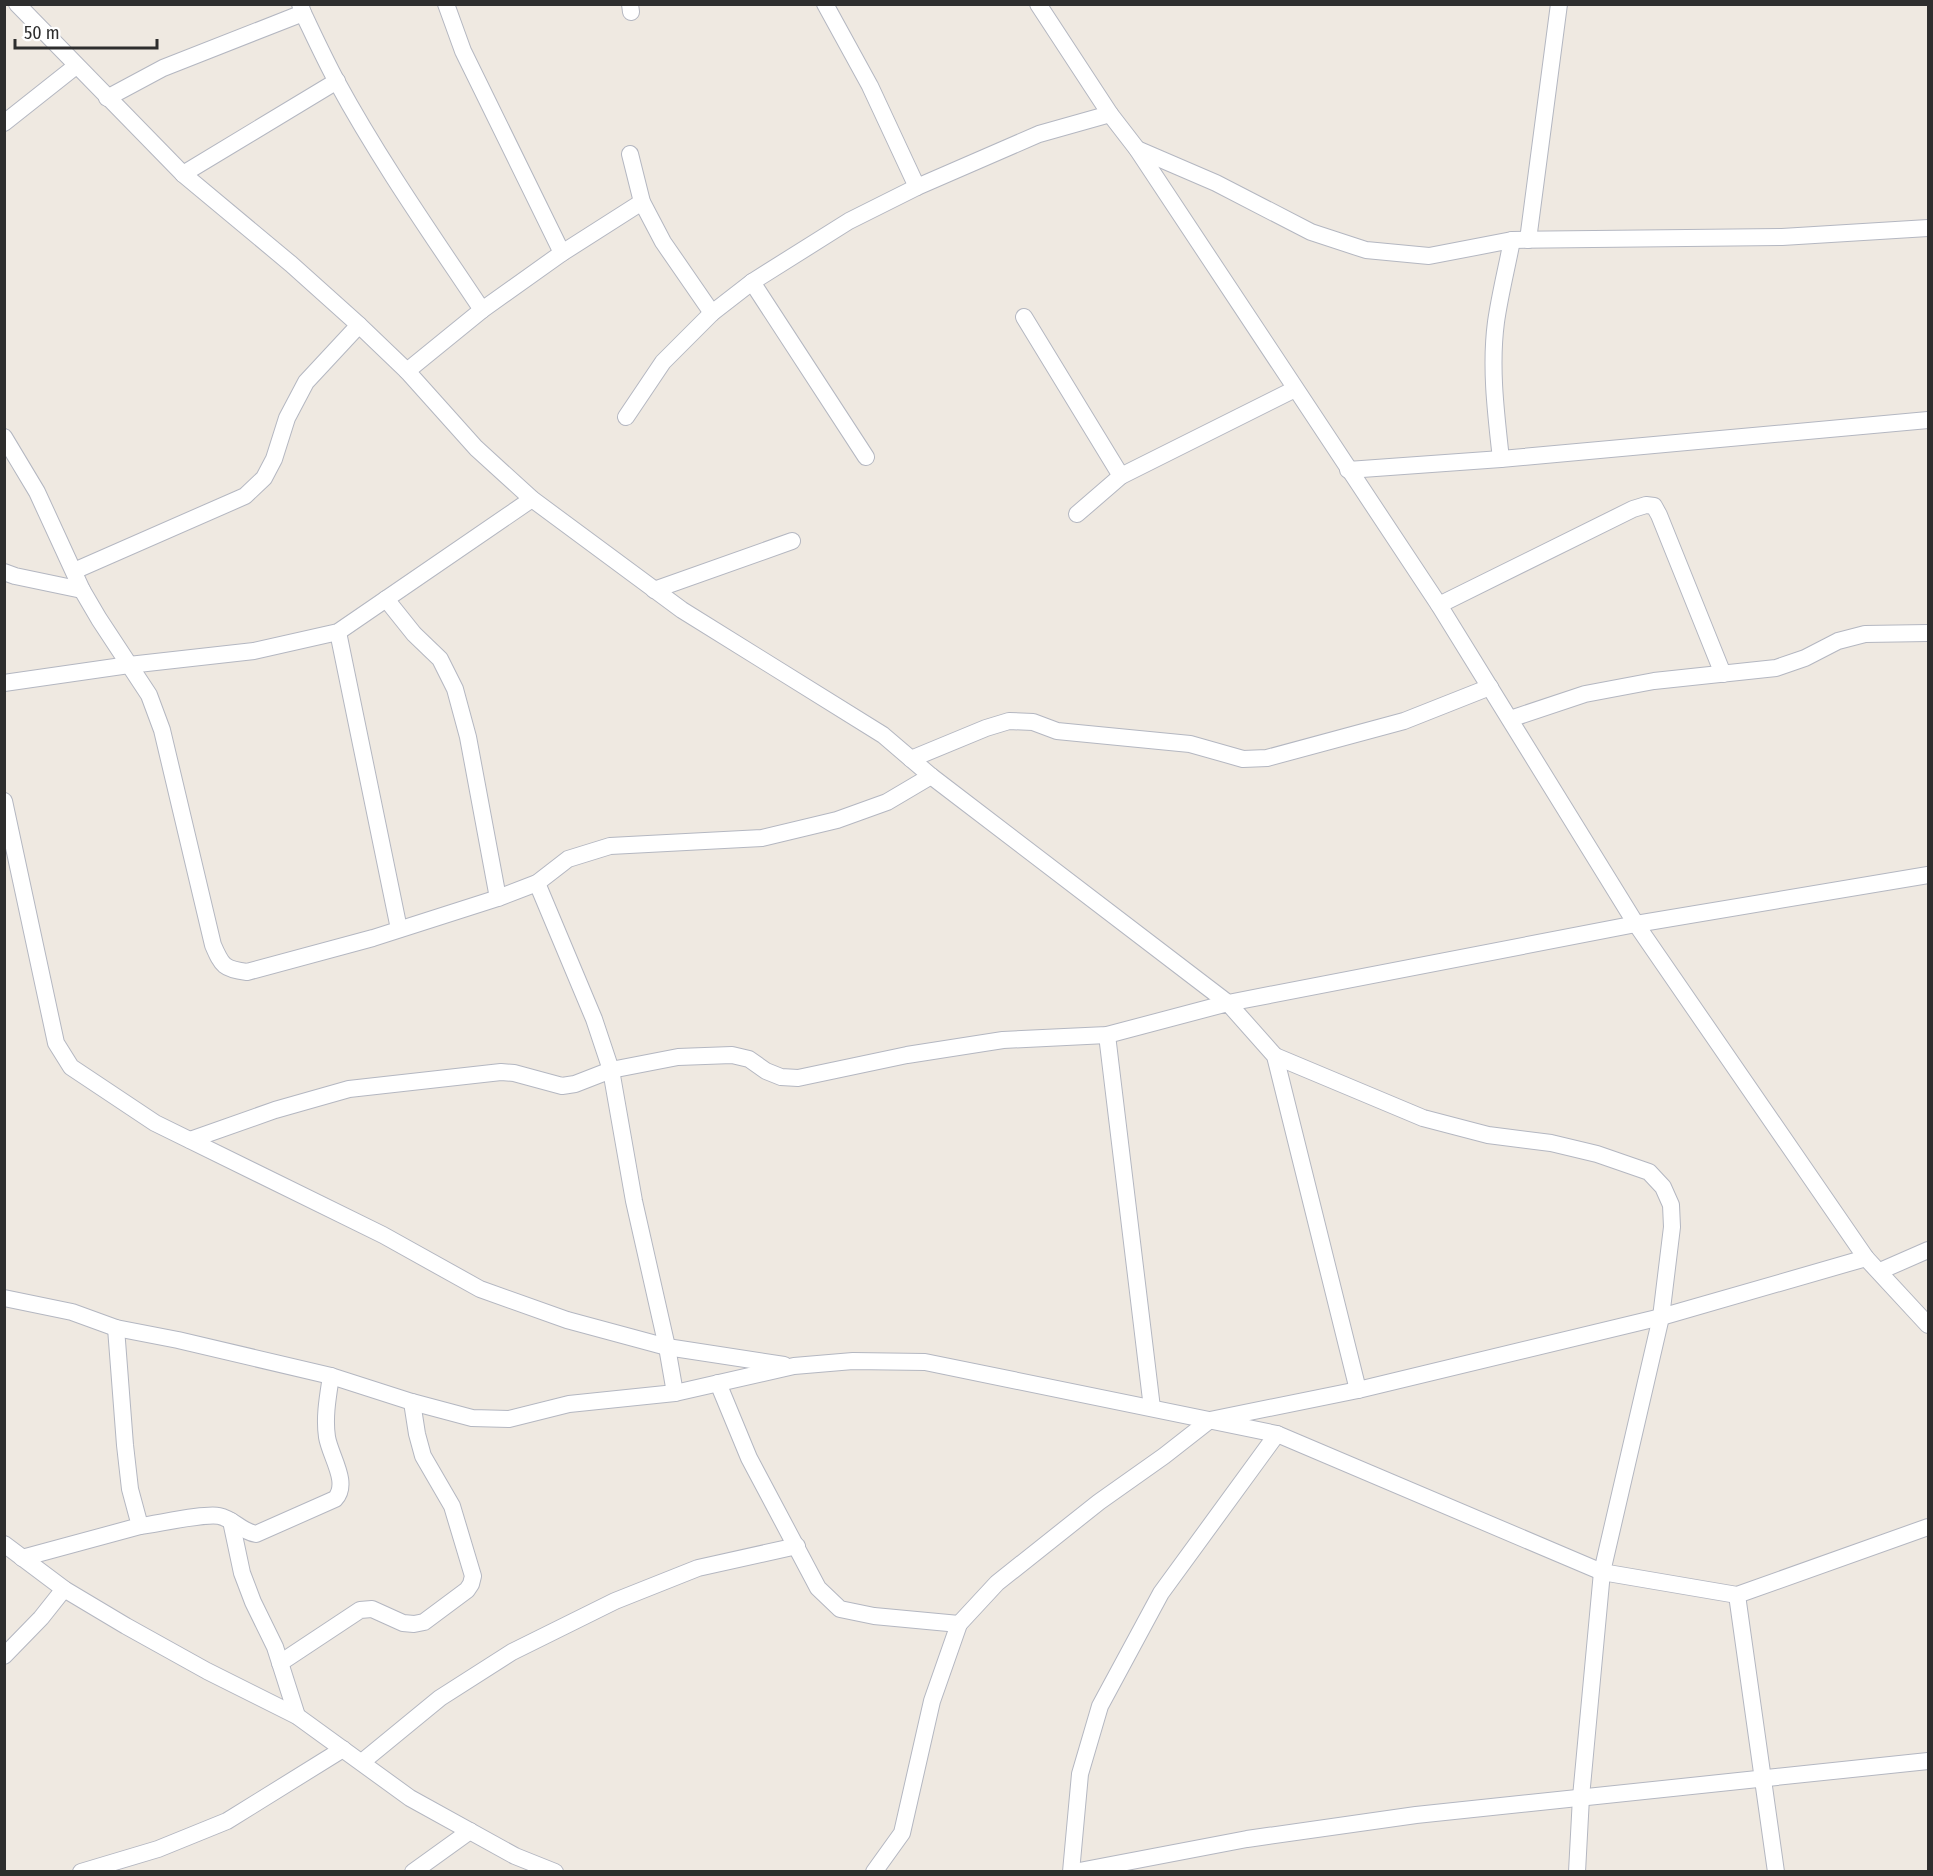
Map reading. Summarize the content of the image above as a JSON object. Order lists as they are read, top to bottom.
{
  "scale_bar": "50 m"
}
